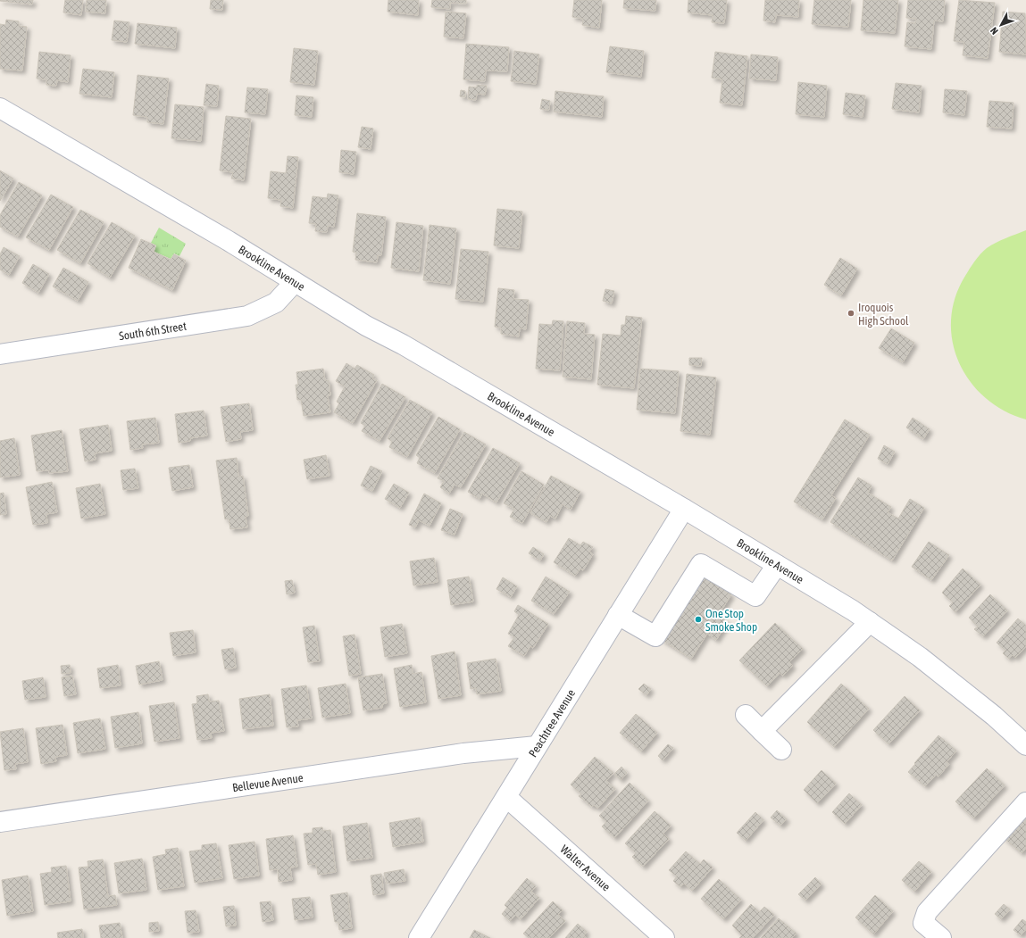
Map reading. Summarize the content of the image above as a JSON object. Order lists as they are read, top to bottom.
{
  "streets": {
    "street": [
      "Brookline Avenue",
      "South 6th Street",
      "Peachtree Avenue",
      "Bellevue Avenue",
      "Walter Avenue"
    ]
  },
  "crossings": [
    ["Brookline Avenue", "South 6th Street"],
    ["Brookline Avenue", "Peachtree Avenue"],
    ["Peachtree Avenue", "Bellevue Avenue"],
    ["Peachtree Avenue", "Walter Avenue"]
  ],
  "places": ["Iroquois High School", "One Stop Smoke Shop"],
  "north": "bottom left"
}
